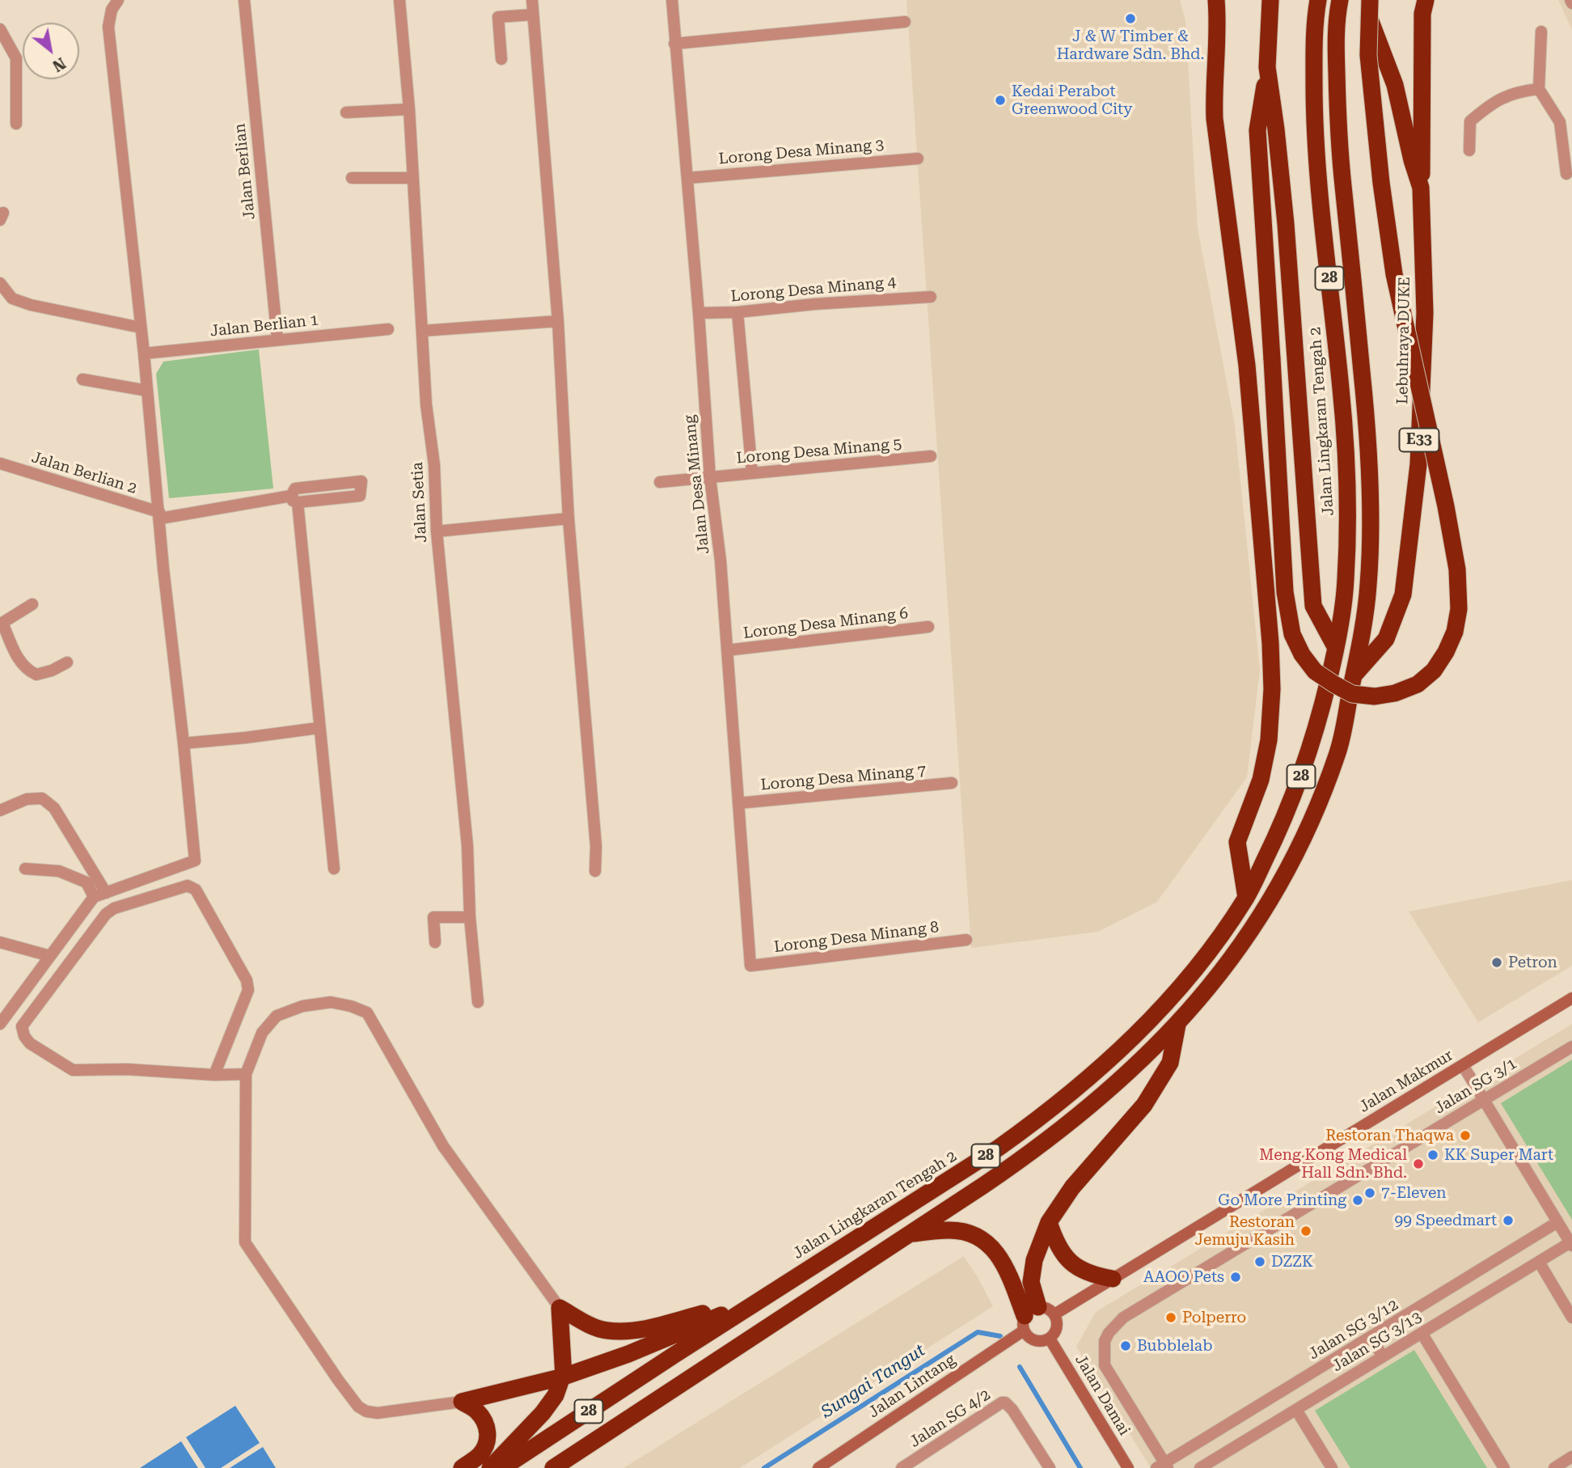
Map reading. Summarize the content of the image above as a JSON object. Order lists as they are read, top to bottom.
{
  "streets": {
    "highway": [
      "28",
      "Lebuhraya DUKE",
      "Jalan Lingkaran Tengah 2",
      "E33"
    ],
    "street": [
      "Lorong Desa Minang 3",
      "Jalan Berlian",
      "Lorong Desa Minang 4",
      "Jalan Berlian 1",
      "Lorong Desa Minang 5",
      "Jalan Berlian 2",
      "Jalan Desa Minang",
      "Jalan Setia",
      "Lorong Desa Minang 6",
      "Lorong Desa Minang 7",
      "Lorong Desa Minang 8",
      "Jalan Makmur",
      "Jalan SG 3/1",
      "Jalan SG 3/12",
      "Jalan SG 3/13",
      "Jalan Lintang",
      "Jalan Damai",
      "Jalan SG 4/2"
    ]
  },
  "crossings": [
    ["Lorong Desa Minang 3", "Jalan Desa Minang"],
    ["Jalan Berlian", "Jalan Berlian 1"],
    ["28", "Lebuhraya DUKE"],
    ["Lorong Desa Minang 4", "Jalan Desa Minang"],
    ["Lorong Desa Minang 5", "Jalan Desa Minang"],
    ["Jalan Desa Minang", "Lorong Desa Minang 6"],
    ["Jalan Desa Minang", "Lorong Desa Minang 7"],
    ["Jalan Desa Minang", "Lorong Desa Minang 8"],
    ["Jalan Makmur", "Jalan Lintang"],
    ["Jalan Makmur", "Jalan Damai"],
    ["Jalan SG 3/1", "Jalan SG 3/12"],
    ["Jalan Lintang", "Jalan Damai"]
  ],
  "water": ["Sungai Tangut"],
  "places": [
    "J & W Timber & Hardware Sdn. Bhd.",
    "Kedai Perabot Greenwood City",
    "Petron",
    "Restoran Thaqwa",
    "KK Super Mart",
    "Meng Kong Medical Hall Sdn. Bhd.",
    "7-Eleven",
    "Go More Printing",
    "99 Speedmart",
    "Restoran Jemuju Kasih",
    "DZZK",
    "AAOO Pets",
    "Polperro",
    "Bubblelab"
  ],
  "north": "bottom right"
}
